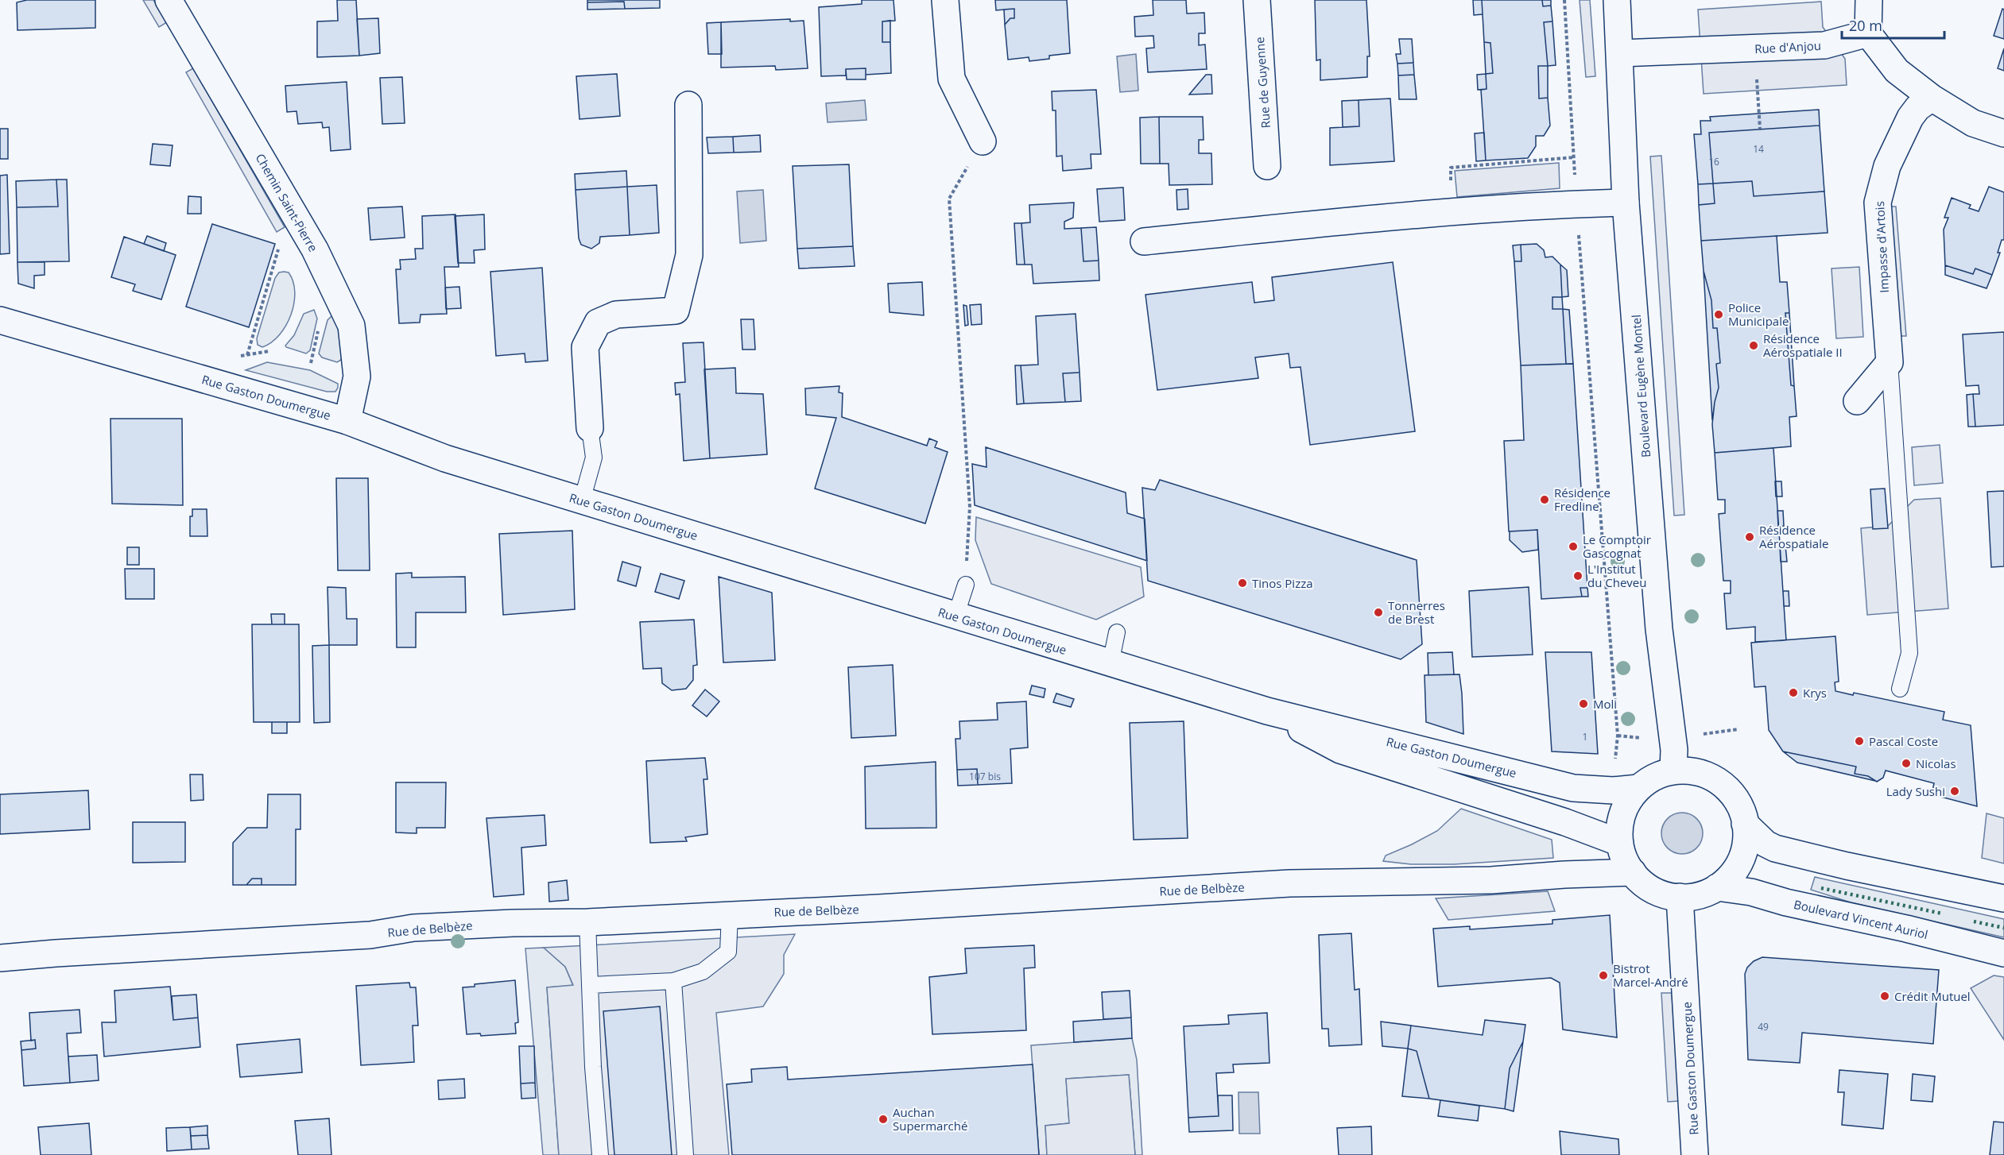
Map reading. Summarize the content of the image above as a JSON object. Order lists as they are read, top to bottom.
{
  "streets": {
    "street": [
      "Rue d'Anjou",
      "Rue de Guyenne",
      "Chemin Saint-Pierre",
      "Impasse d'Artois",
      "Boulevard Eugène Montel",
      "Rue Gaston Doumergue",
      "Rue de Belbèze",
      "Boulevard Vincent Auriol"
    ]
  },
  "crossings": [
    ["Rue d'Anjou", "Boulevard Eugène Montel"],
    ["Chemin Saint-Pierre", "Rue Gaston Doumergue"],
    ["Boulevard Eugène Montel", "Rue Gaston Doumergue"],
    ["Boulevard Eugène Montel", "Rue de Belbèze"],
    ["Boulevard Eugène Montel", "Boulevard Vincent Auriol"],
    ["Rue Gaston Doumergue", "Rue de Belbèze"],
    ["Rue Gaston Doumergue", "Boulevard Vincent Auriol"],
    ["Rue de Belbèze", "Boulevard Vincent Auriol"]
  ],
  "places": [
    "Police Municipale",
    "Résidence Aérospatiale II",
    "Résidence Fredline",
    "Résidence Aérospatiale",
    "Le Comptoir Gascognat",
    "L'Institut du Cheveu",
    "Tinos Pizza",
    "Tonnerres de Brest",
    "Krys",
    "Moli",
    "Pascal Coste",
    "Nicolas",
    "Lady Sushi",
    "Bistrot Marcel-André",
    "Crédit Mutuel",
    "Auchan Supermarché"
  ],
  "house_numbers": [
    "14",
    "16",
    "1",
    "107 bis",
    "49"
  ],
  "scale_bar": "20 m"
}
